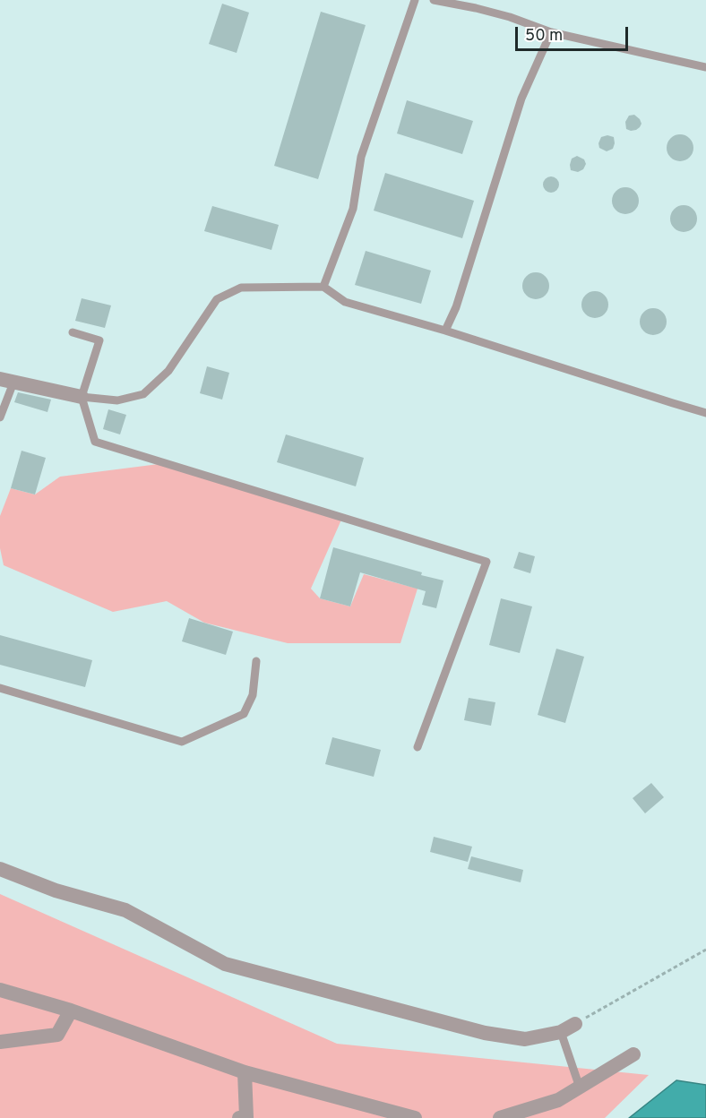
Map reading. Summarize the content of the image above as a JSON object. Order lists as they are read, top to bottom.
{
  "scale_bar": "50 m"
}
